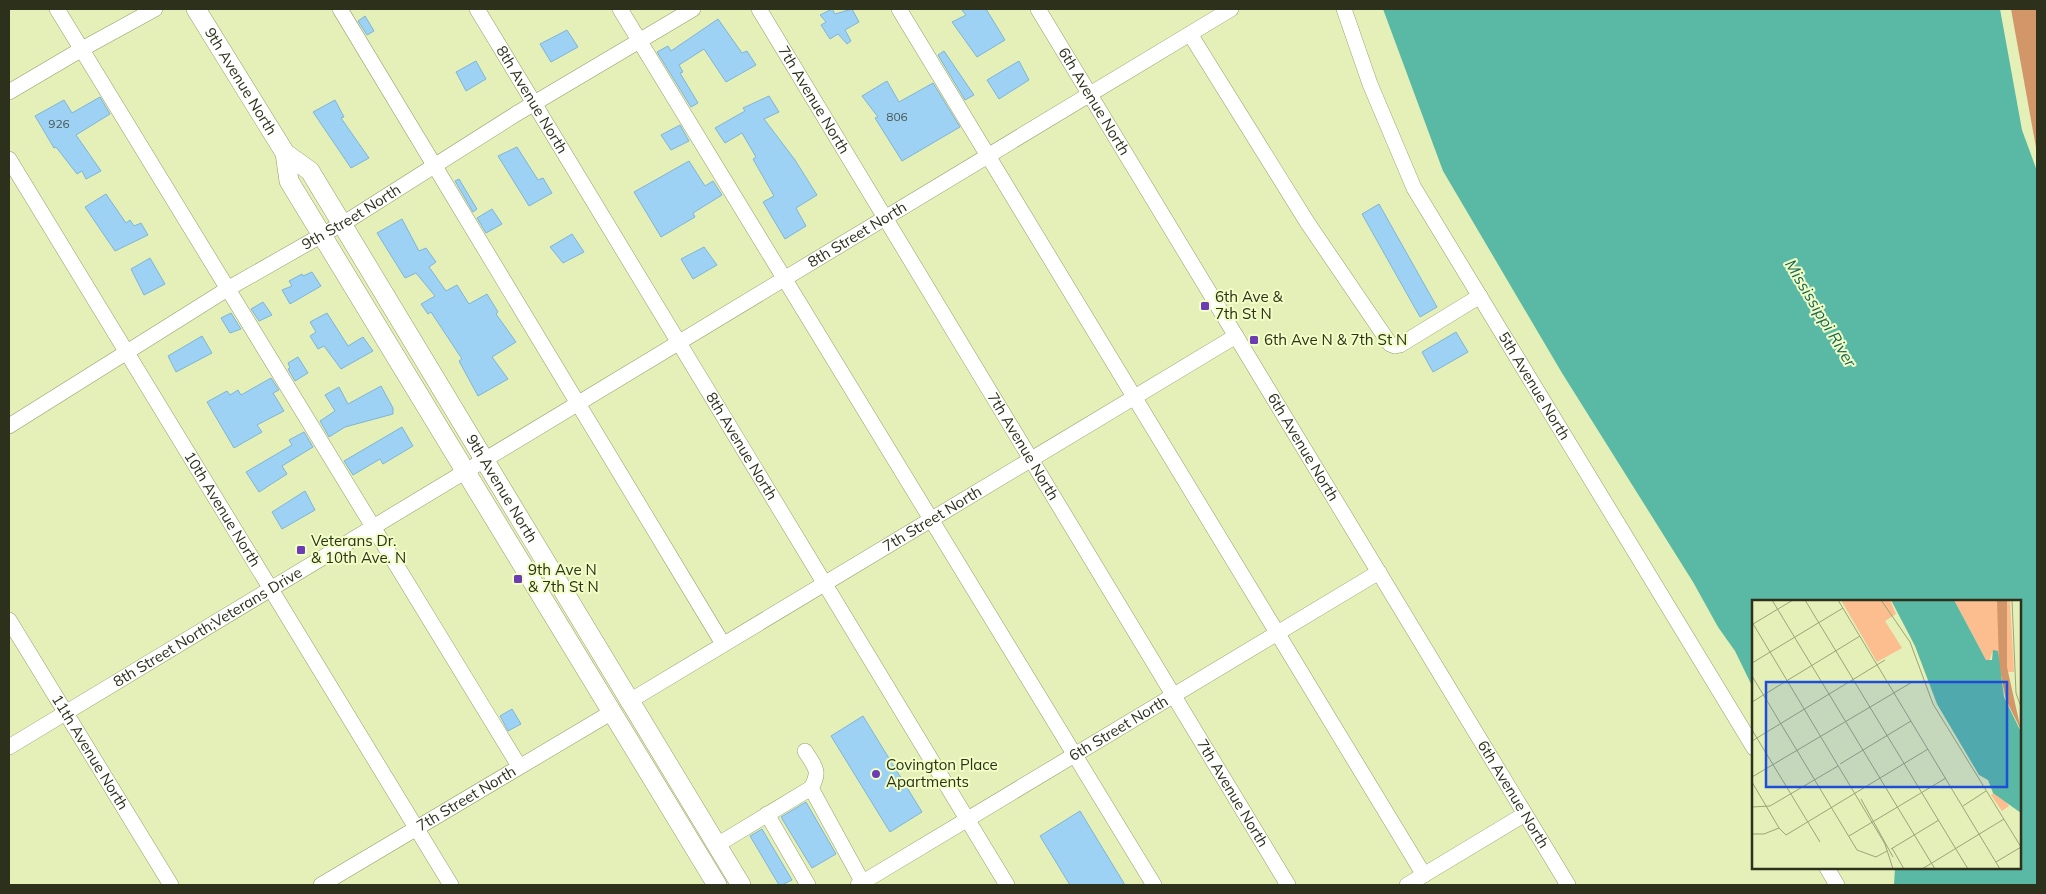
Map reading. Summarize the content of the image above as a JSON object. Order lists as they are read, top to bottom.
{
  "streets": {
    "main road": ["9th Avenue North"],
    "street": [
      "8th Avenue North",
      "7th Avenue North",
      "6th Avenue North",
      "9th Street North",
      "8th Street North",
      "5th Avenue North",
      "10th Avenue North",
      "7th Street North",
      "8th Street North;Veterans Drive",
      "6th Street North",
      "11th Avenue North"
    ]
  },
  "crossings": [
    ["9th Avenue North", "9th Street North"],
    ["9th Avenue North", "8th Street North"],
    ["9th Avenue North", "7th Street North"],
    ["9th Avenue North", "8th Street North;Veterans Drive"],
    ["8th Avenue North", "9th Street North"],
    ["8th Avenue North", "8th Street North"],
    ["8th Avenue North", "7th Street North"],
    ["8th Avenue North", "6th Street North"],
    ["7th Avenue North", "8th Street North"],
    ["7th Avenue North", "7th Street North"],
    ["7th Avenue North", "6th Street North"],
    ["6th Avenue North", "8th Street North"],
    ["6th Avenue North", "7th Street North"],
    ["6th Avenue North", "6th Street North"],
    ["9th Street North", "10th Avenue North"],
    ["8th Street North", "8th Street North;Veterans Drive"],
    ["10th Avenue North", "7th Street North"],
    ["10th Avenue North", "8th Street North;Veterans Drive"],
    ["8th Street North;Veterans Drive", "11th Avenue North"]
  ],
  "water": ["Mississippi River"],
  "places": {
    "transit": [
      "6th Ave & 7th St N",
      "6th Ave N & 7th St N",
      "Veterans Dr. & 10th Ave. N",
      "9th Ave N & 7th St N"
    ],
    "other": ["Covington Place Apartments"]
  },
  "house_numbers": ["806", "926"]
}
